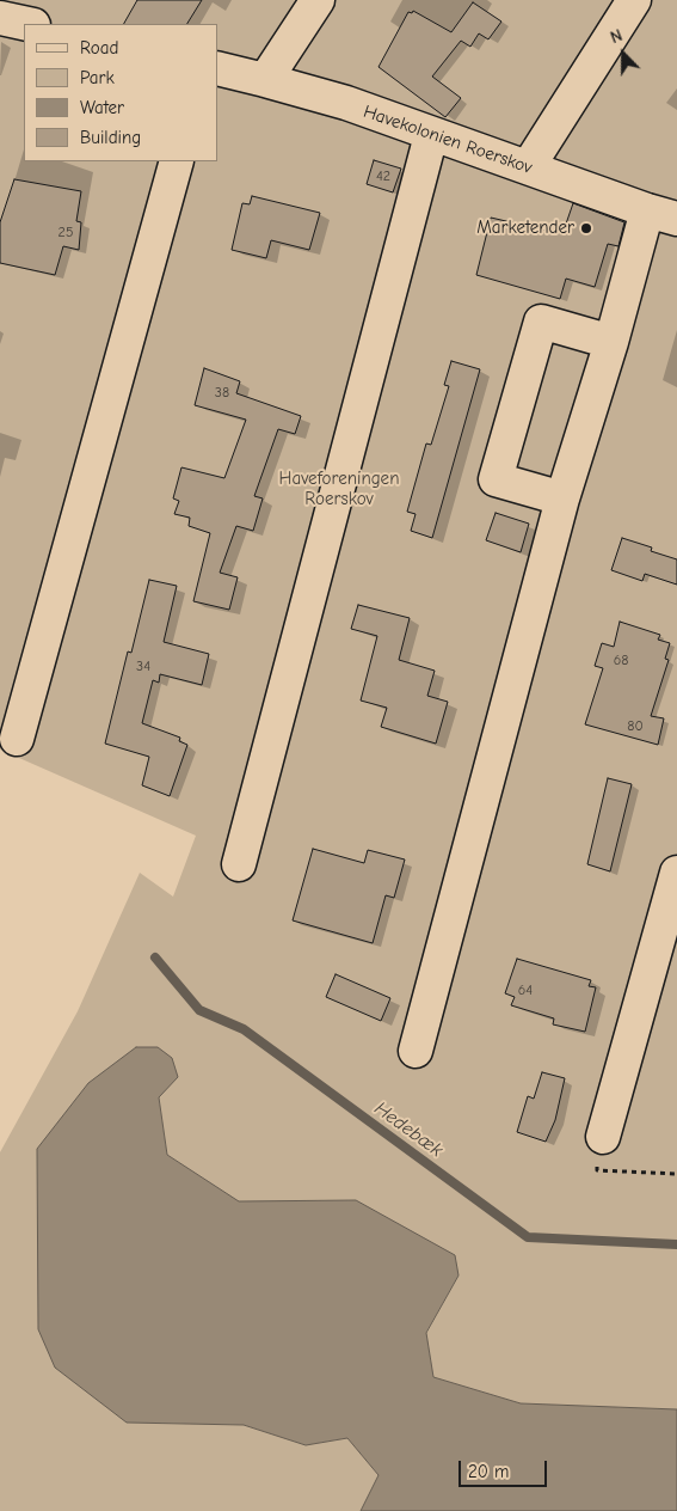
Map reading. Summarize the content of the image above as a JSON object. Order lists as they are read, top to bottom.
{
  "streets": {
    "lane": ["Havekolonien Roerskov"]
  },
  "water": ["Hedebæk"],
  "parks": ["Haveforeningen Roerskov"],
  "places": ["Marketender"],
  "house_numbers": [
    "42",
    "25",
    "38",
    "68",
    "34",
    "80",
    "64"
  ],
  "legend": [
    "Road",
    "Park",
    "Water",
    "Building"
  ],
  "scale_bar": "20 m",
  "north": "top"
}
